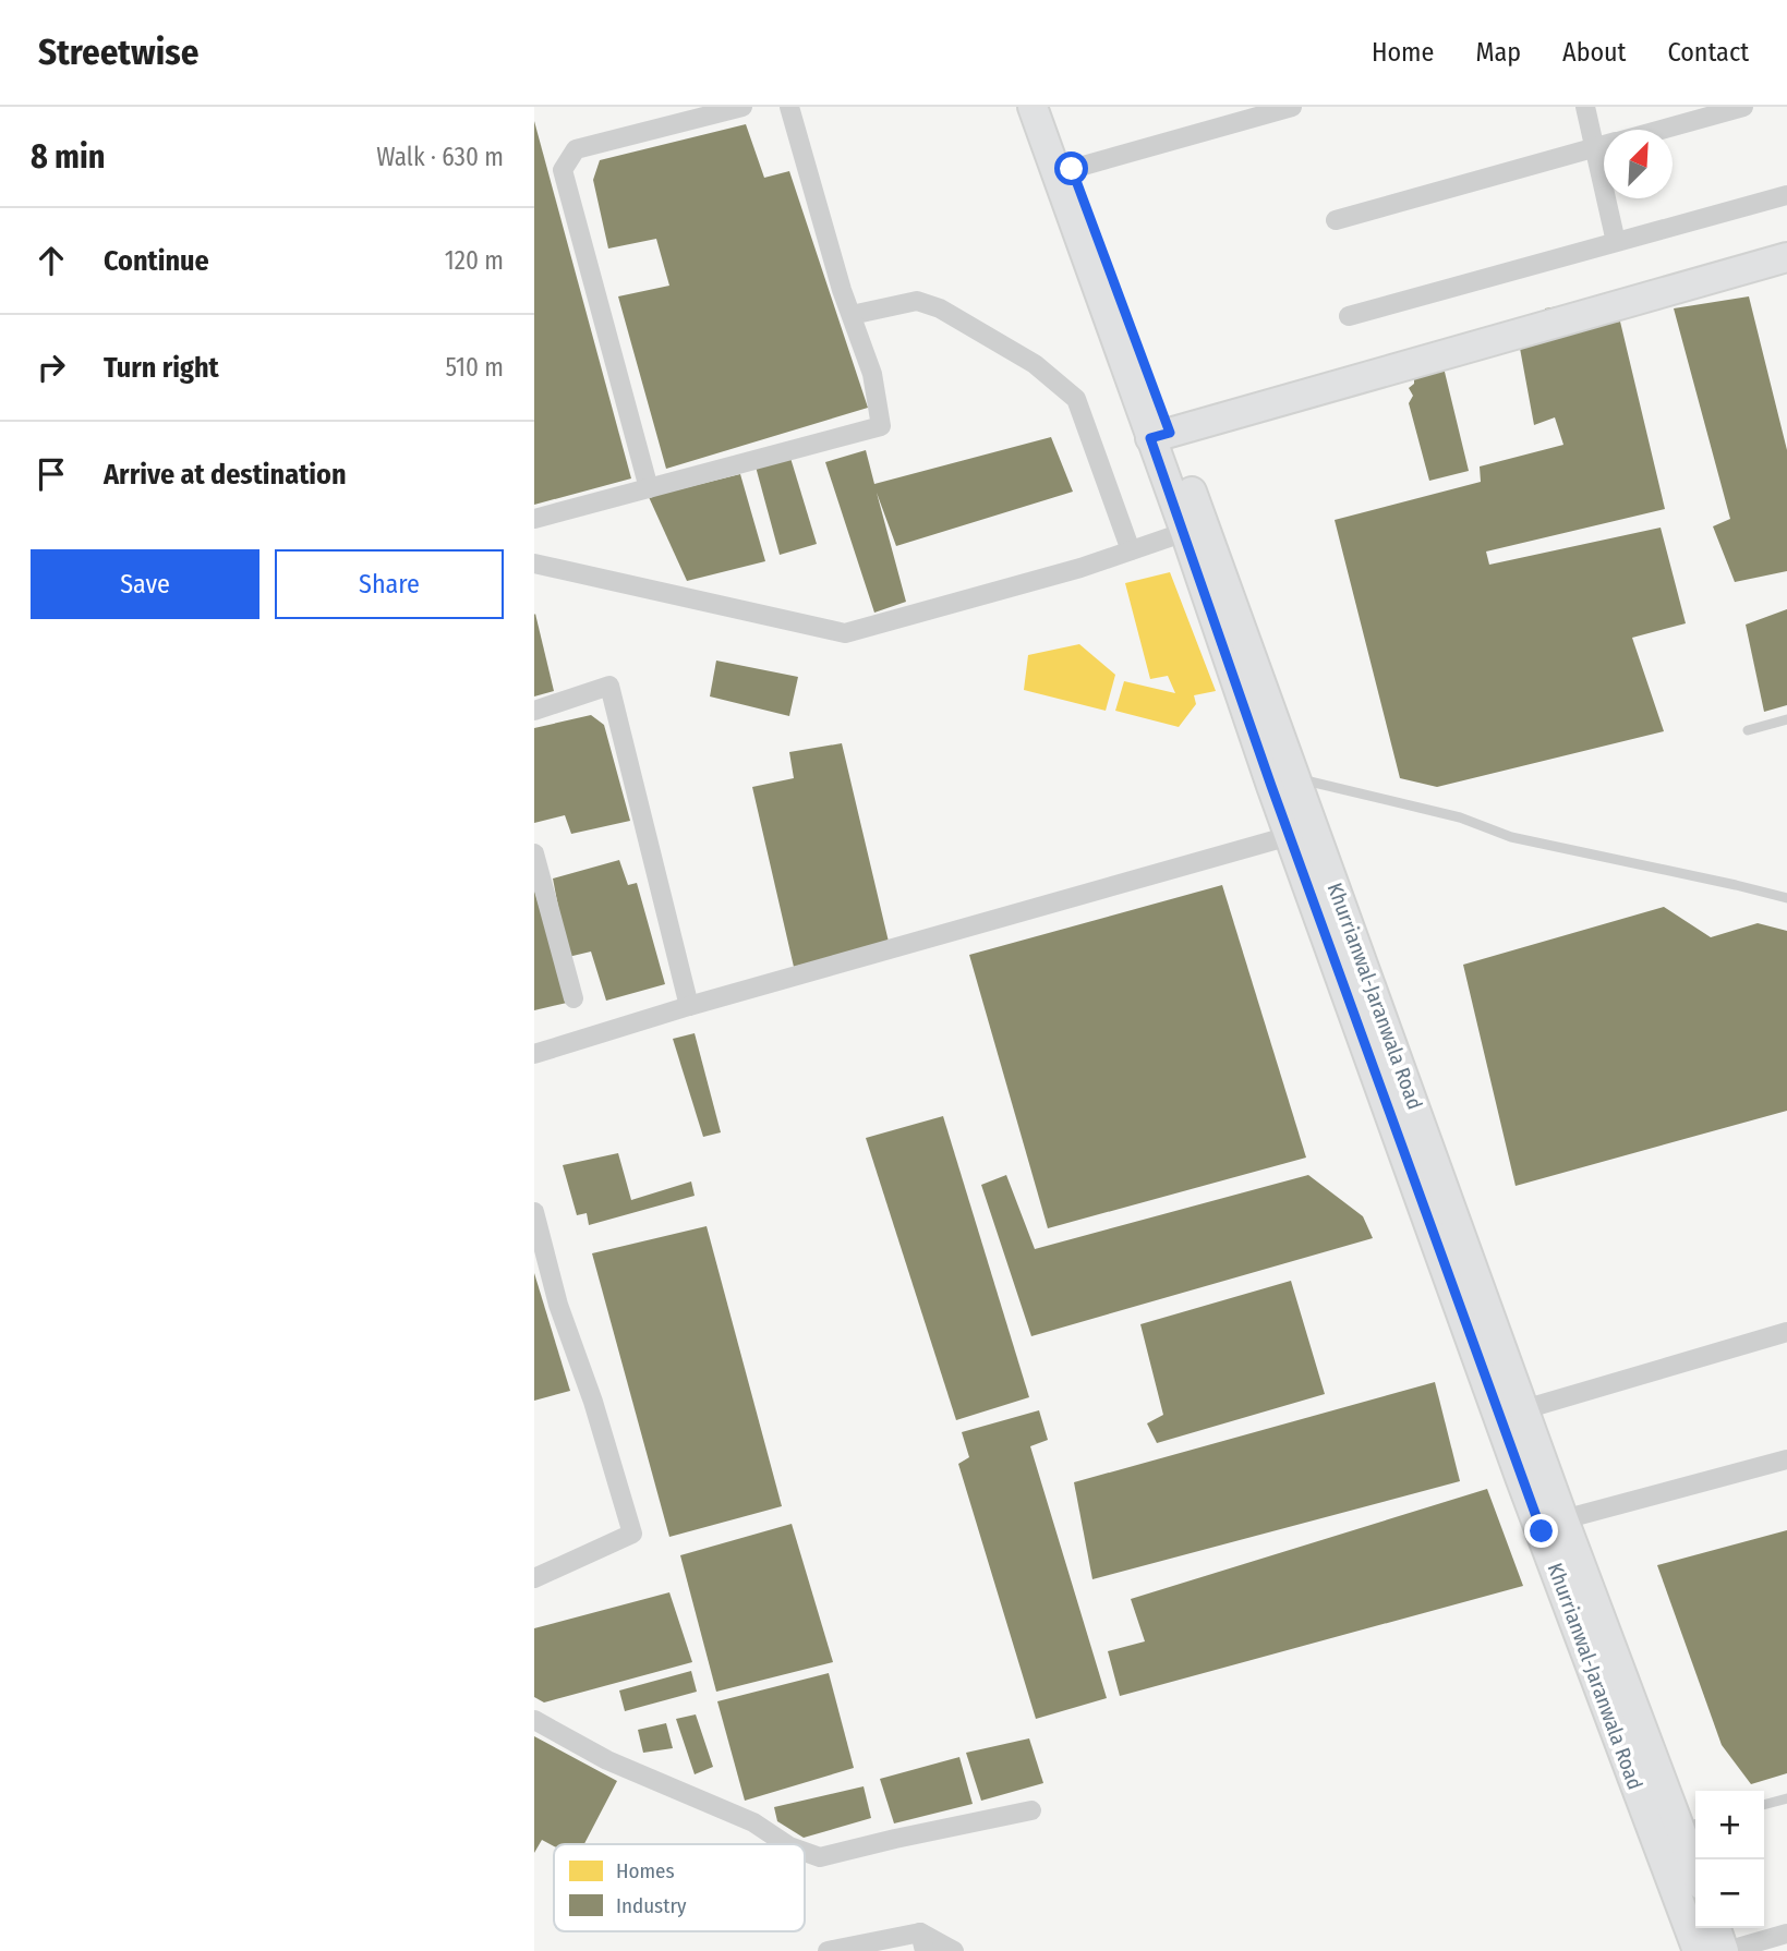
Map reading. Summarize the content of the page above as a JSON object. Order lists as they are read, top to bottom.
{
  "streets": {
    "main road": ["Khurrianwal-Jaranwala Road"]
  },
  "legend": ["Homes", "Industry"],
  "north": "top right",
  "page": {
    "header": "Streetwise",
    "nav": [
      "Home",
      "Map",
      "About",
      "Contact"
    ],
    "heading": ["8 min", "Walk · 630 m"],
    "list": [
      ["Continue", "120 m"],
      ["Turn right", "510 m"],
      "Arrive at destination"
    ],
    "buttons": ["Save", "Share"],
    "map_buttons": ["+", "−"]
  }
}
